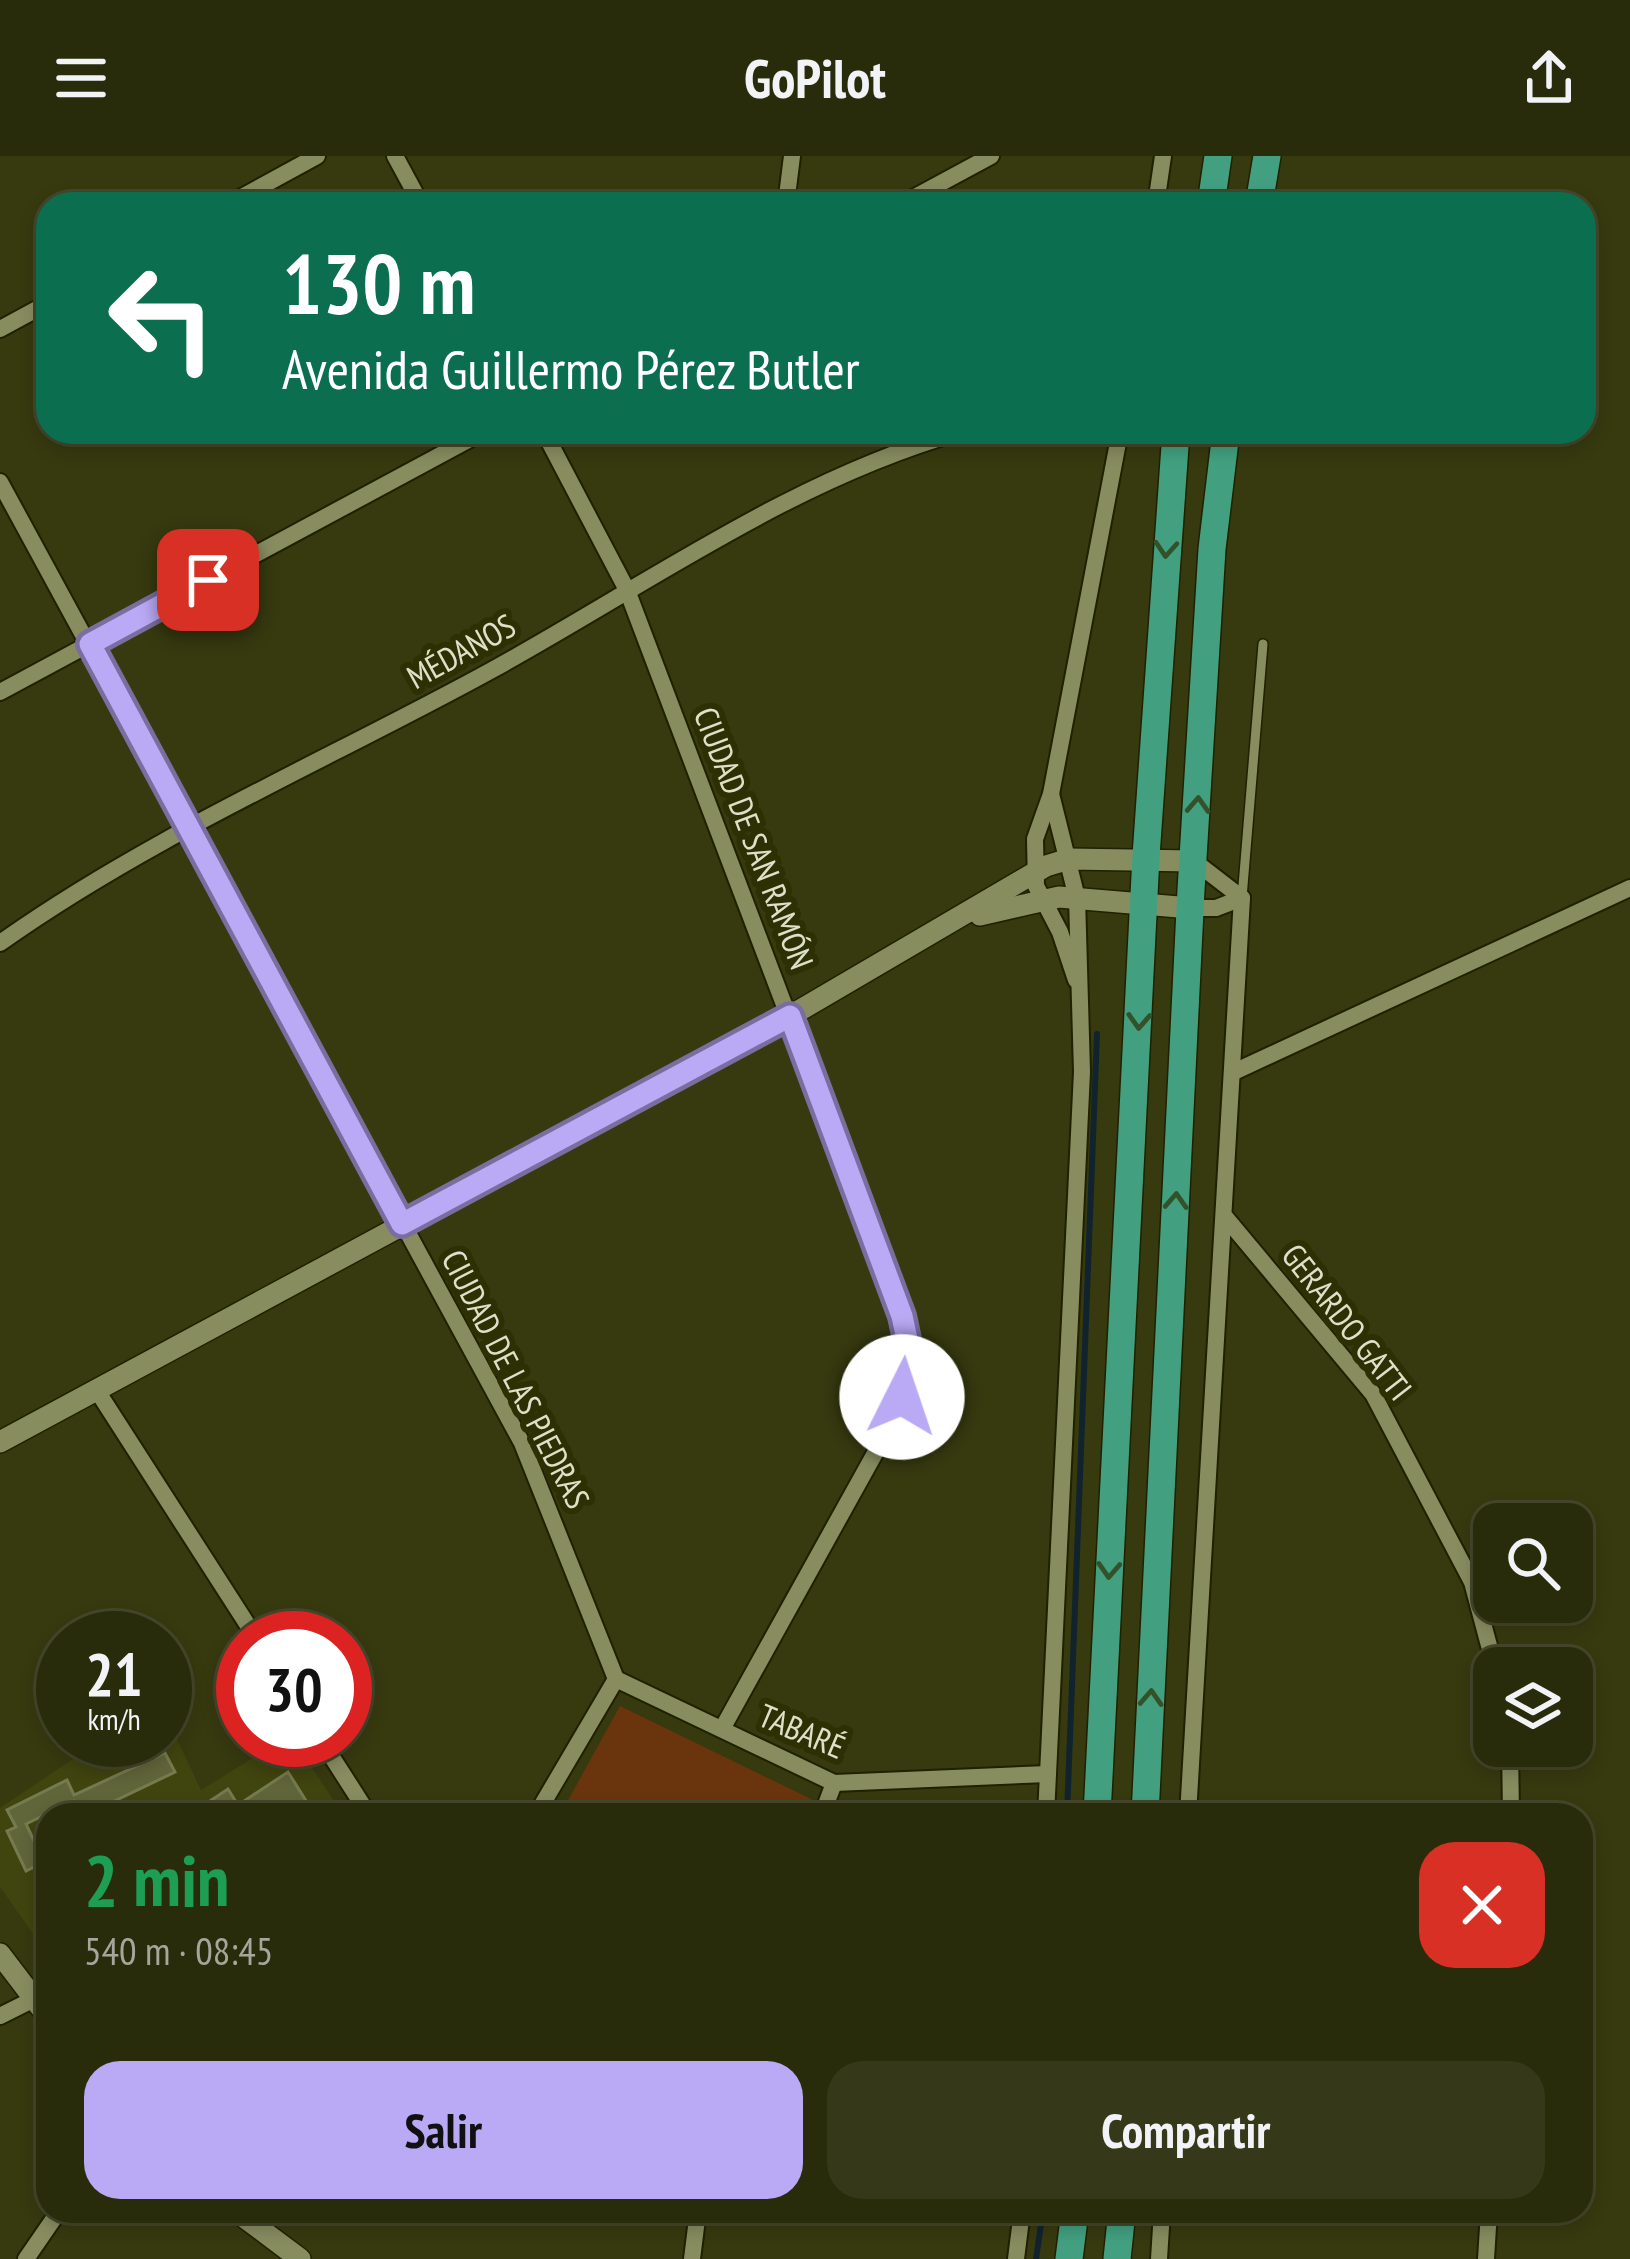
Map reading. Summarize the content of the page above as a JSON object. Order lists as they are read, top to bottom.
{
  "streets": {
    "street": [
      "MÉDANOS",
      "CIUDAD DE SAN RAMÓN",
      "GERARDO GATTI",
      "CIUDAD DE LAS PIEDRAS",
      "TABARÉ"
    ]
  },
  "crossings": [
    ["MÉDANOS", "CIUDAD DE SAN RAMÓN"],
    ["MÉDANOS", "CIUDAD DE LAS PIEDRAS"],
    ["CIUDAD DE SAN RAMÓN", "TABARÉ"],
    ["CIUDAD DE LAS PIEDRAS", "TABARÉ"]
  ],
  "page": {
    "header": "GoPilot",
    "turn": ["130 m", "Avenida Guillermo Pérez Butler"],
    "speed": "21 km/h",
    "limit": "30",
    "heading": ["2 min", "540 m · 08:45"],
    "buttons": ["Salir", "Compartir"]
  }
}
